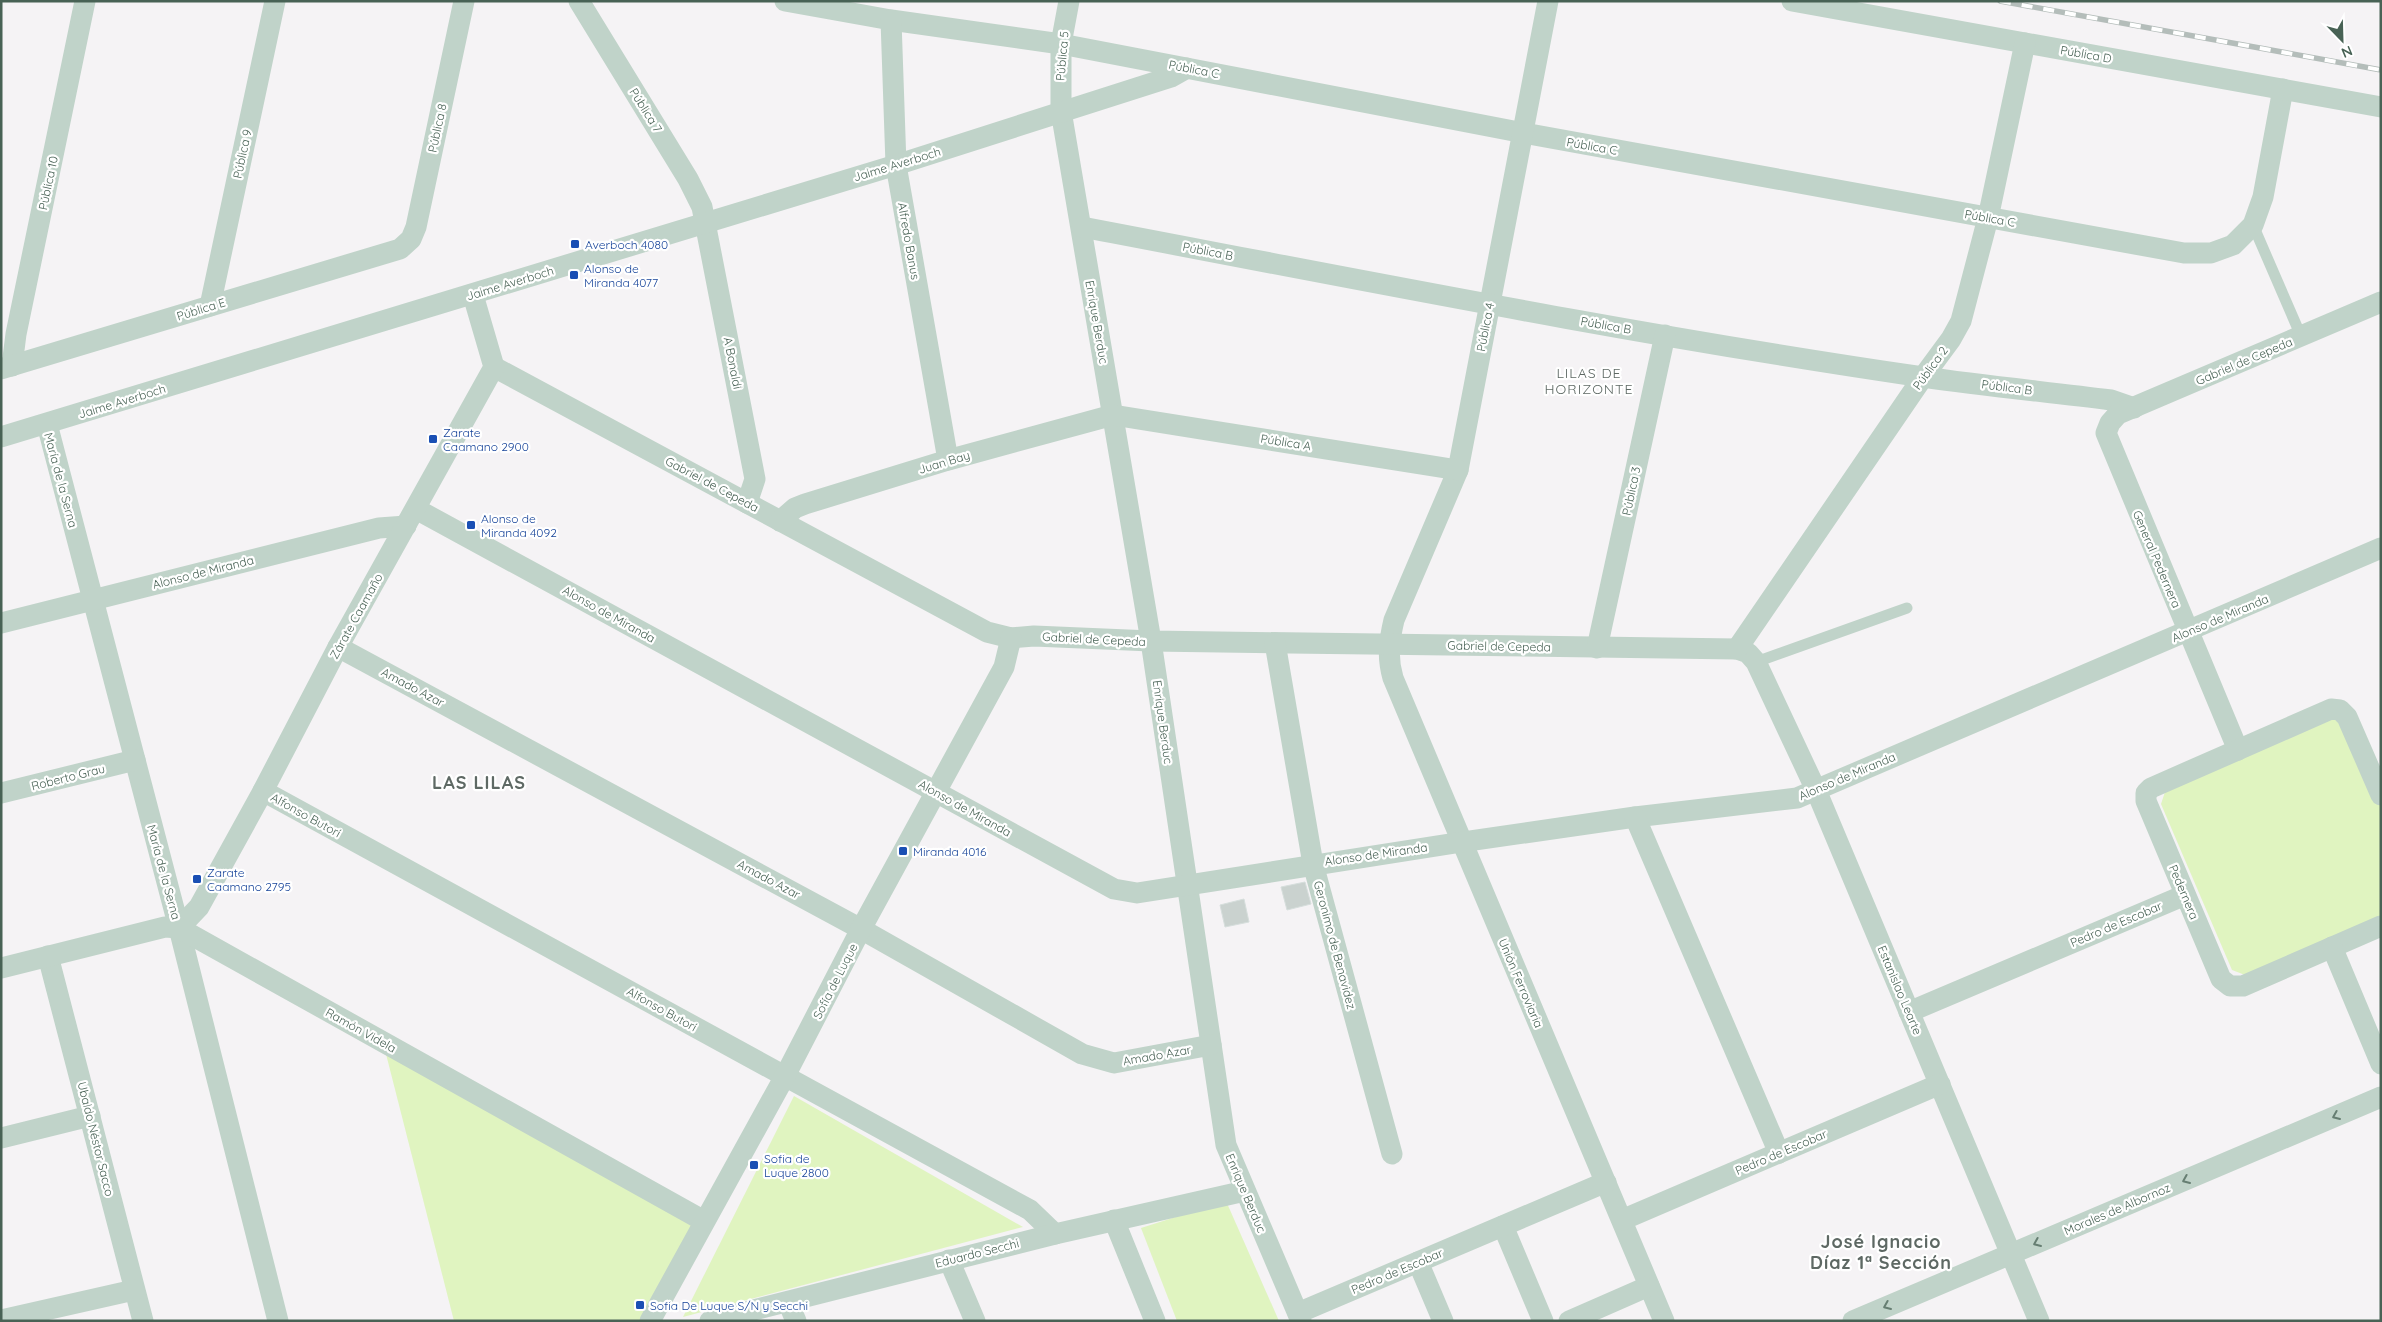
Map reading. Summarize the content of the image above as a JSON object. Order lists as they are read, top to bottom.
{
  "streets": {
    "street": [
      "Pública D",
      "Pública 5",
      "Pública C",
      "Pública 7",
      "Pública 8",
      "Pública 9",
      "Jaime Averboch",
      "Pública 10",
      "Alfredo Banus",
      "Pública B",
      "Pública E",
      "Enrique Berduc",
      "Pública 4",
      "Gabriel de Cepeda",
      "A Bonaldi",
      "Pública 2",
      "Pública A",
      "Juan Bay",
      "María de la Serna",
      "Pública 3",
      "General Pedernera",
      "Alonso de Miranda",
      "Zárate Caamaño",
      "Amado Azar",
      "Roberto Grau",
      "Alfonso Butori",
      "Pedernera",
      "Pedro de Escobar",
      "Geronimo de Benavidez",
      "Sofía de Luque",
      "Unión Ferroviaria",
      "Estanislao Learte",
      "Ramón Videla",
      "Ubaldo Néstor Sacco",
      "Morales de Albornoz",
      "Eduardo Secchi"
    ]
  },
  "crossings": [
    ["Pública D", "Pública C"],
    ["Pública D", "Pública 2"],
    ["Pública 5", "Pública C"],
    ["Pública 5", "Jaime Averboch"],
    ["Pública 5", "Enrique Berduc"],
    ["Pública C", "Jaime Averboch"],
    ["Pública C", "Alfredo Banus"],
    ["Pública C", "Pública 4"],
    ["Pública C", "Pública 2"],
    ["Pública 7", "Jaime Averboch"],
    ["Pública 7", "A Bonaldi"],
    ["Pública 8", "Pública E"],
    ["Pública 9", "Pública E"],
    ["Jaime Averboch", "Alfredo Banus"],
    ["Jaime Averboch", "Enrique Berduc"],
    ["Jaime Averboch", "A Bonaldi"],
    ["Jaime Averboch", "María de la Serna"],
    ["Pública 10", "Pública E"],
    ["Alfredo Banus", "Juan Bay"],
    ["Pública B", "Enrique Berduc"],
    ["Pública B", "Pública 4"],
    ["Pública B", "Gabriel de Cepeda"],
    ["Pública B", "Pública 2"],
    ["Pública B", "Pública 3"],
    ["Enrique Berduc", "Gabriel de Cepeda"],
    ["Enrique Berduc", "Pública A"],
    ["Enrique Berduc", "Juan Bay"],
    ["Enrique Berduc", "Alonso de Miranda"],
    ["Enrique Berduc", "Amado Azar"],
    ["Enrique Berduc", "Pedro de Escobar"],
    ["Enrique Berduc", "Eduardo Secchi"],
    ["Pública 4", "Gabriel de Cepeda"],
    ["Pública 4", "Pública A"],
    ["Pública 4", "Unión Ferroviaria"],
    ["Gabriel de Cepeda", "A Bonaldi"],
    ["Gabriel de Cepeda", "Pública 2"],
    ["Gabriel de Cepeda", "Juan Bay"],
    ["Gabriel de Cepeda", "Pública 3"],
    ["Gabriel de Cepeda", "General Pedernera"],
    ["Gabriel de Cepeda", "Zárate Caamaño"],
    ["Gabriel de Cepeda", "Geronimo de Benavidez"],
    ["Gabriel de Cepeda", "Sofía de Luque"],
    ["Gabriel de Cepeda", "Unión Ferroviaria"],
    ["Pública A", "Juan Bay"],
    ["María de la Serna", "Alonso de Miranda"],
    ["María de la Serna", "Zárate Caamaño"],
    ["María de la Serna", "Roberto Grau"],
    ["María de la Serna", "Ramón Videla"],
    ["General Pedernera", "Alonso de Miranda"],
    ["General Pedernera", "Pedernera"],
    ["Alonso de Miranda", "Zárate Caamaño"],
    ["Alonso de Miranda", "Geronimo de Benavidez"],
    ["Alonso de Miranda", "Sofía de Luque"],
    ["Alonso de Miranda", "Unión Ferroviaria"],
    ["Alonso de Miranda", "Estanislao Learte"],
    ["Zárate Caamaño", "Amado Azar"],
    ["Zárate Caamaño", "Alfonso Butori"],
    ["Zárate Caamaño", "Ramón Videla"],
    ["Amado Azar", "Sofía de Luque"],
    ["Alfonso Butori", "Sofía de Luque"],
    ["Alfonso Butori", "Eduardo Secchi"],
    ["Pedernera", "Pedro de Escobar"],
    ["Pedro de Escobar", "Unión Ferroviaria"],
    ["Pedro de Escobar", "Estanislao Learte"],
    ["Sofía de Luque", "Ramón Videla"],
    ["Estanislao Learte", "Morales de Albornoz"]
  ],
  "one_way": ["Morales de Albornoz"],
  "districts": ["LILAS DE HORIZONTE", "LAS LILAS", "José Ignacio Díaz 1ª Sección"],
  "places": {
    "transit": [
      "Averboch 4080",
      "Alonso de Miranda 4077",
      "Zarate Caamano 2900",
      "Alonso de Miranda 4092",
      "Miranda 4016",
      "Zarate Caamano 2795",
      "Sofia de Luque 2800",
      "Sofia De Luque S/N y Secchi"
    ]
  },
  "north": "bottom right"
}
